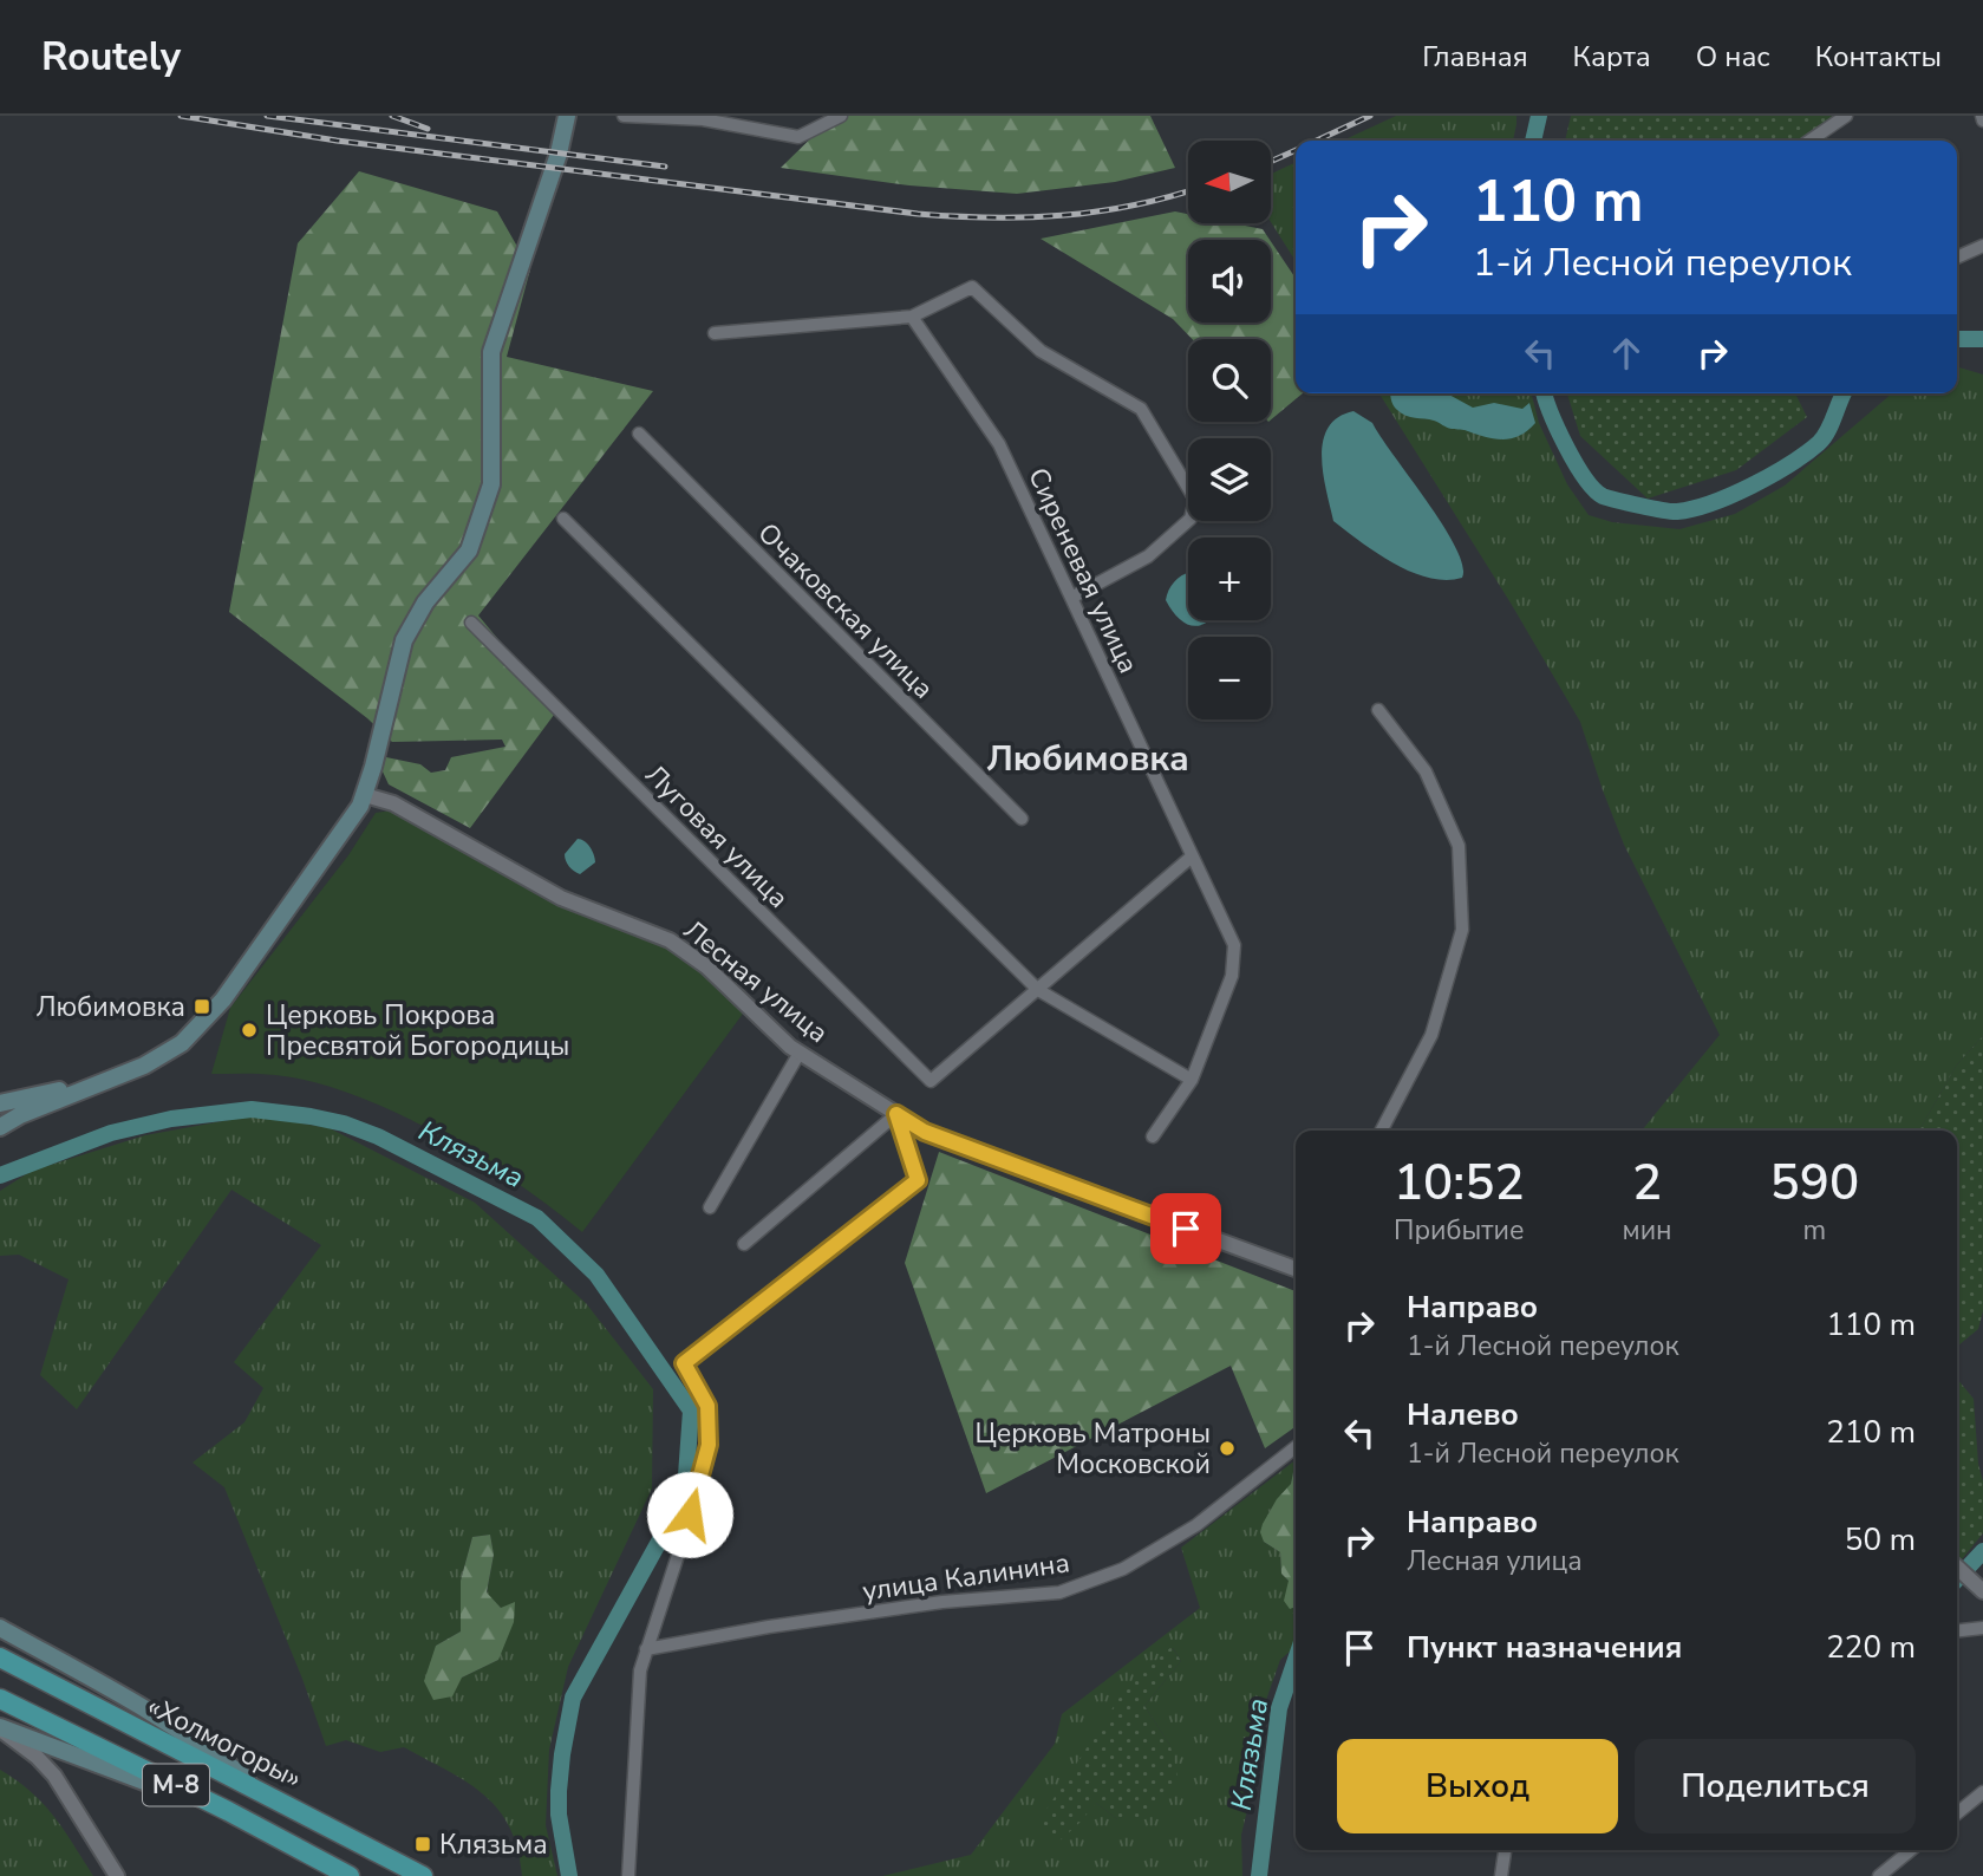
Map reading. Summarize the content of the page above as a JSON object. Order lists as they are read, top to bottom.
{
  "streets": {
    "highway": ["«Холмогоры»", "М-8"],
    "street": [
      "Сиреневая улица",
      "Очаковская улица",
      "Луговая улица",
      "Лесная улица",
      "улица Калинина"
    ]
  },
  "districts": ["Любимовка"],
  "water": ["Клязьма"],
  "places": {
    "transit": ["Любимовка", "Клязьма"],
    "other": ["Церковь Покрова Пресвятой Богородицы", "Церковь Матроны Московской"]
  },
  "north": "left",
  "page": {
    "header": "Routely",
    "nav": [
      "Главная",
      "Карта",
      "О нас",
      "Контакты"
    ],
    "map_buttons": ["+", "−"],
    "turn": ["110 m", "1-й Лесной переулок"],
    "eta": [
      "10:52",
      "Прибытие",
      "2",
      "мин",
      "590",
      "m"
    ],
    "list": [
      {
        "name": "Направо",
        "note": "1-й Лесной переулок",
        "value": "110 m"
      },
      {
        "name": "Налево",
        "note": "1-й Лесной переулок",
        "value": "210 m"
      },
      {
        "name": "Направо",
        "note": "Лесная улица",
        "value": "50 m"
      },
      {
        "name": "Пункт назначения",
        "value": "220 m"
      }
    ],
    "buttons": ["Выход", "Поделиться"]
  }
}
